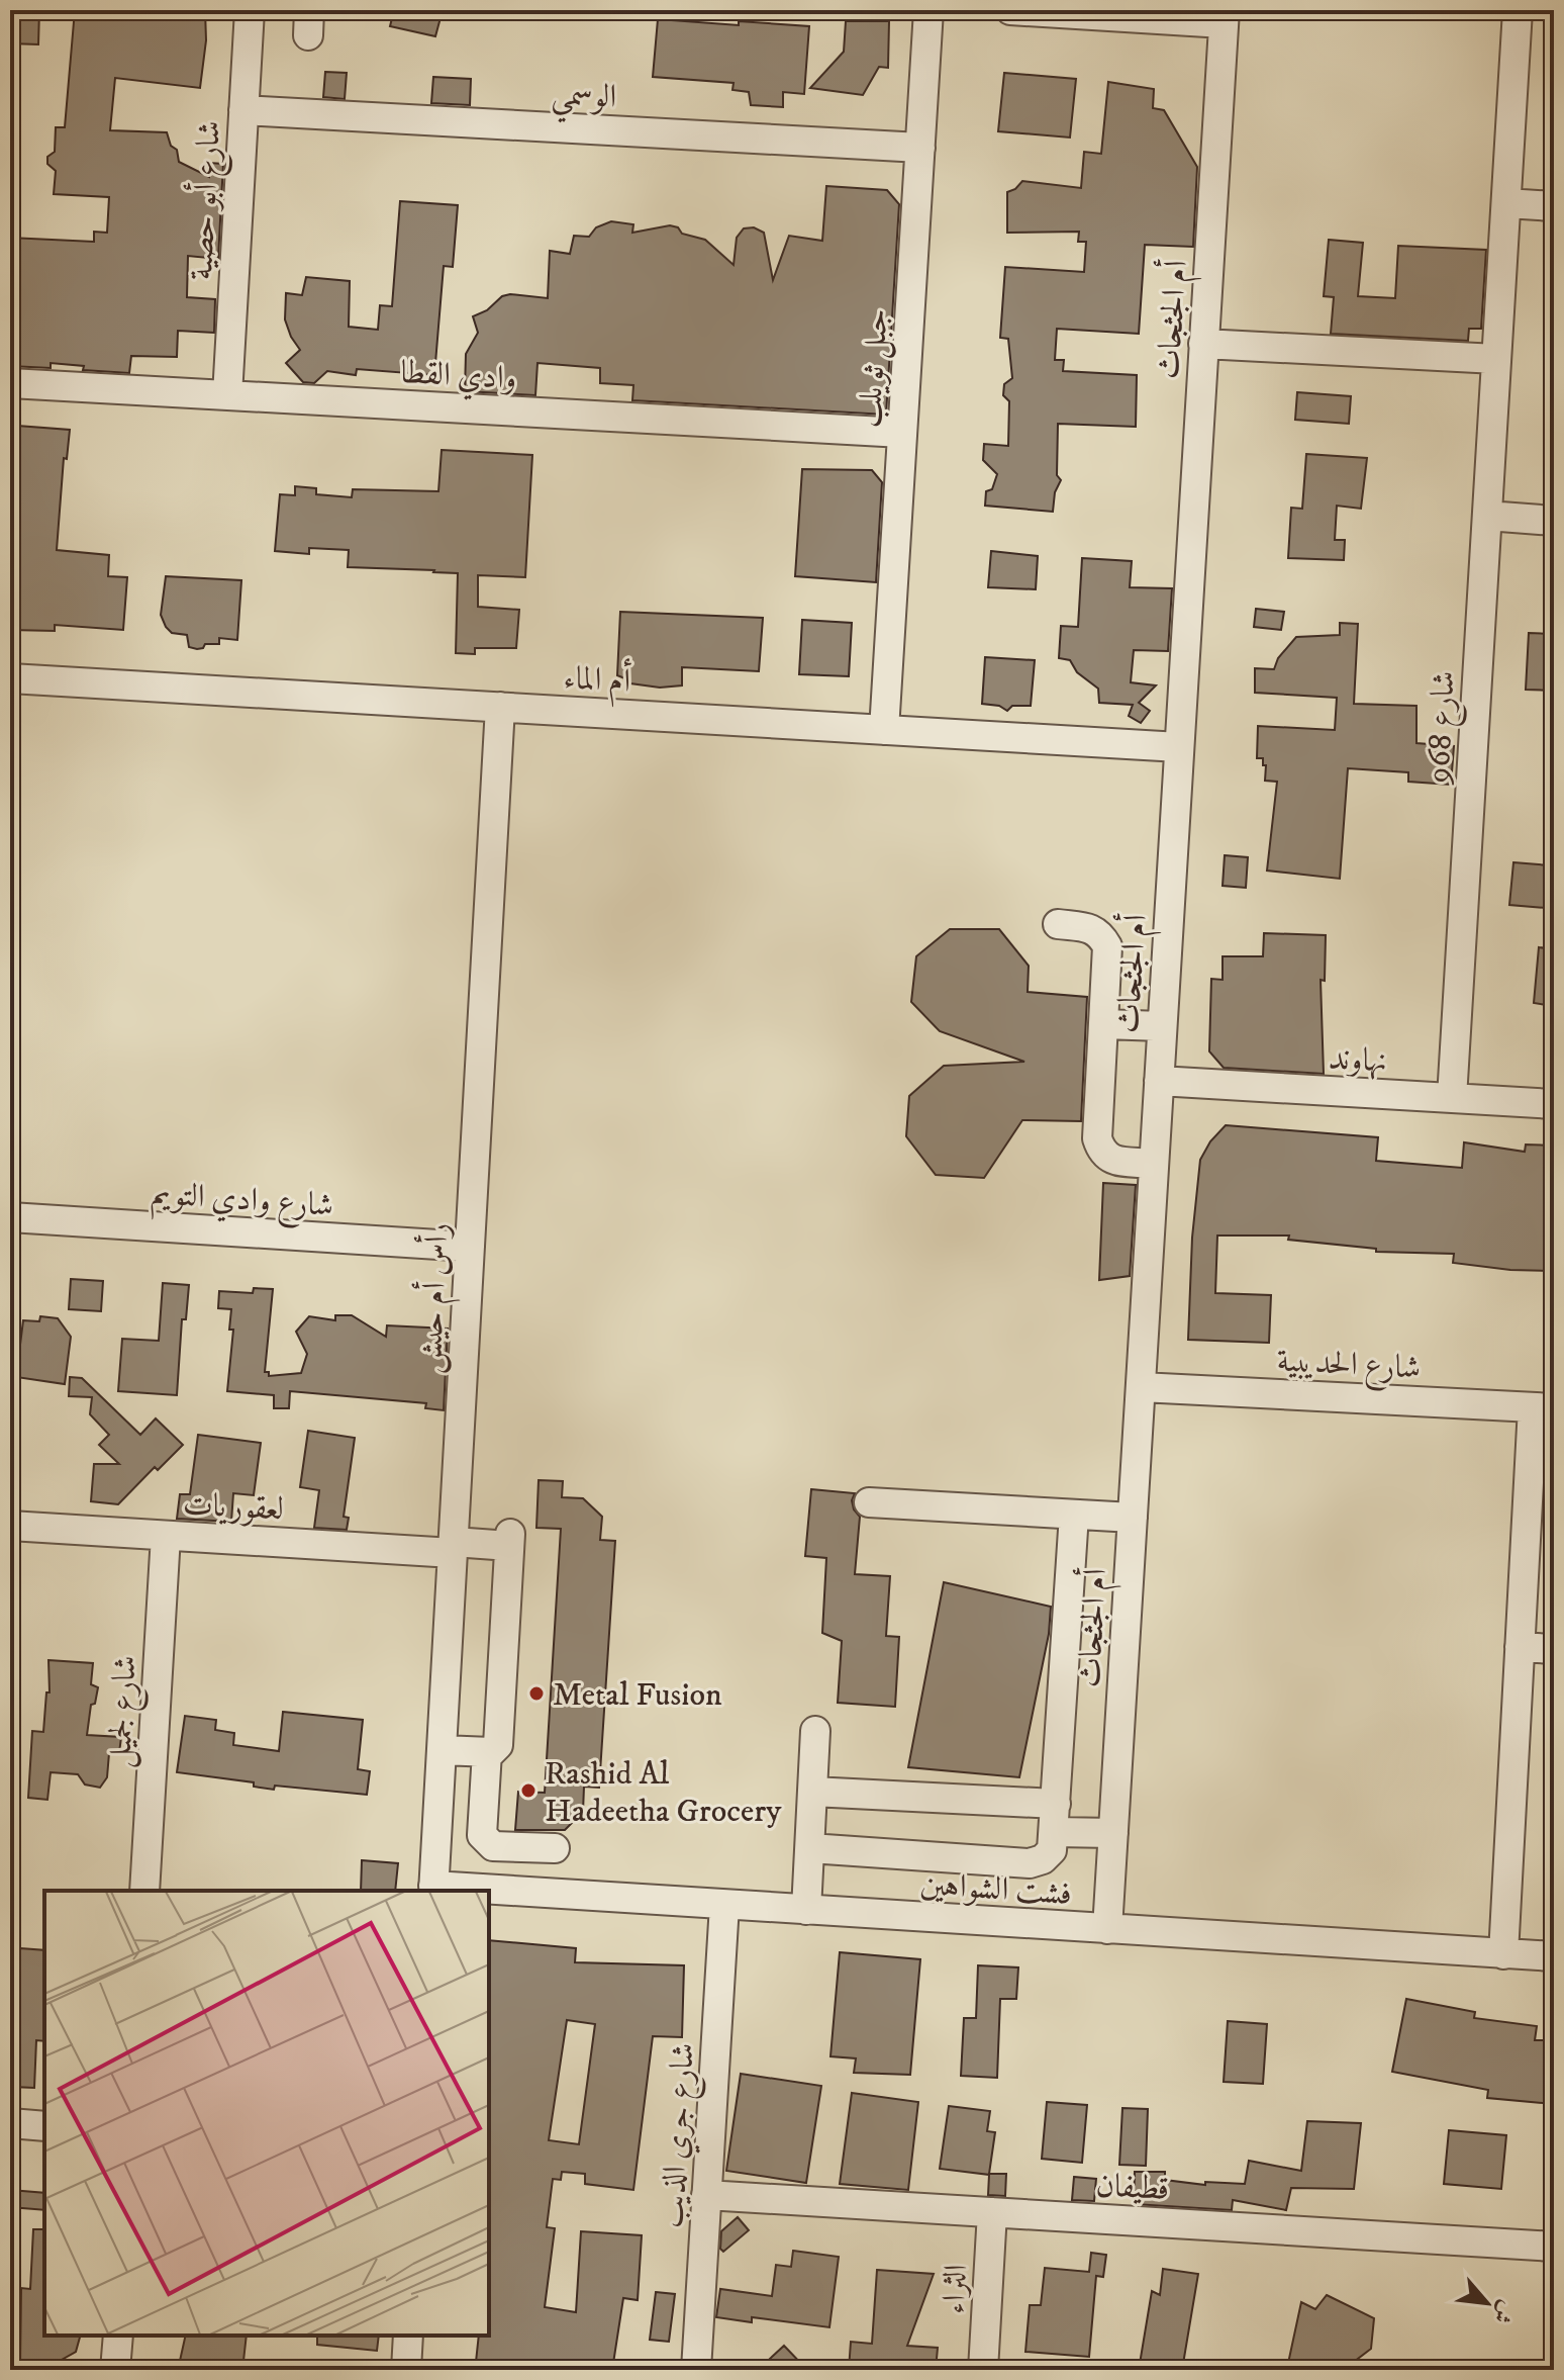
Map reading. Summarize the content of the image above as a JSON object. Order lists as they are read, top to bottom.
{
  "streets": {
    "street": [
      "الوسمي",
      "شارع أبو حصية",
      "أم الجثجاث",
      "جبل ثويلب",
      "وادي القطا",
      "أم الماء",
      "شارع 968",
      "نهاوند",
      "شارع وادي التويم",
      "رأس أم حيش",
      "شارع الحديبية",
      "لعقوريات",
      "شارع لجميل",
      "فشت الشواهين",
      "شارع جري الذيب",
      "قطيفان",
      "الثراء"
    ]
  },
  "crossings": [
    ["الوسمي", "شارع أبو حصية"],
    ["الوسمي", "جبل ثويلب"],
    ["شارع أبو حصية", "وادي القطا"],
    ["أم الجثجاث", "أم الماء"],
    ["أم الجثجاث", "نهاوند"],
    ["أم الجثجاث", "شارع الحديبية"],
    ["أم الجثجاث", "فشت الشواهين"],
    ["جبل ثويلب", "وادي القطا"],
    ["جبل ثويلب", "أم الماء"],
    ["أم الماء", "رأس أم حيش"],
    ["شارع 968", "نهاوند"],
    ["شارع وادي التويم", "رأس أم حيش"],
    ["رأس أم حيش", "لعقوريات"],
    ["لعقوريات", "شارع لجميل"],
    ["فشت الشواهين", "شارع جري الذيب"],
    ["شارع جري الذيب", "قطيفان"],
    ["قطيفان", "الثراء"]
  ],
  "places": ["Metal Fusion", "Rashid Al Hadeetha Grocery"],
  "north": "bottom right"
}
